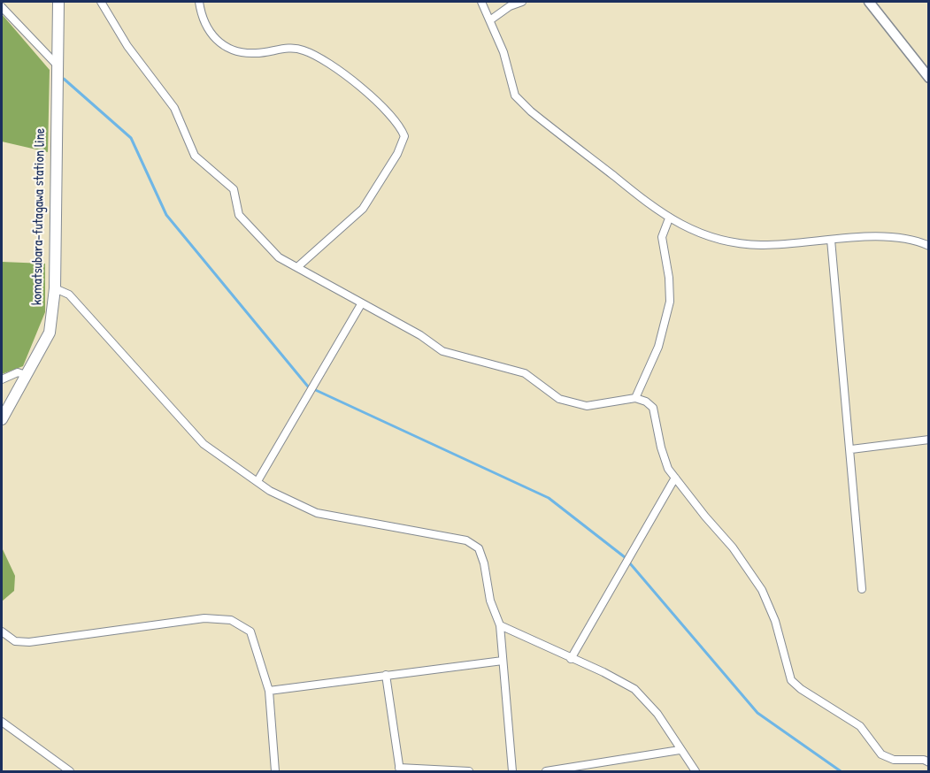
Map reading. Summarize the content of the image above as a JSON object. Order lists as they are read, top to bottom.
{
  "streets": {
    "main road": ["komatsubara-futagawa station line"]
  }
}
